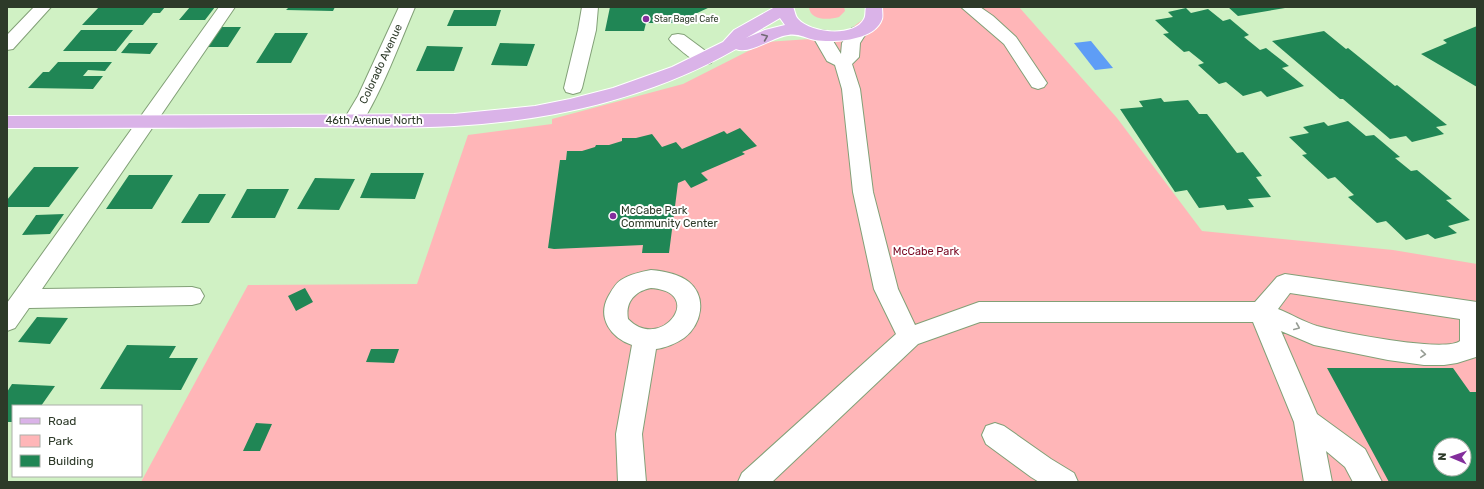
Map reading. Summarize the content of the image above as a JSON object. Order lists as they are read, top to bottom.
{
  "streets": {
    "main road": ["46th Avenue North"],
    "street": ["Colorado Avenue"]
  },
  "crossings": [
    ["Colorado Avenue", "46th Avenue North"]
  ],
  "parks": ["McCabe Park"],
  "places": ["Star Bagel Cafe", "McCabe Park Community Center"],
  "legend": ["Road", "Park", "Building"],
  "north": "left"
}
